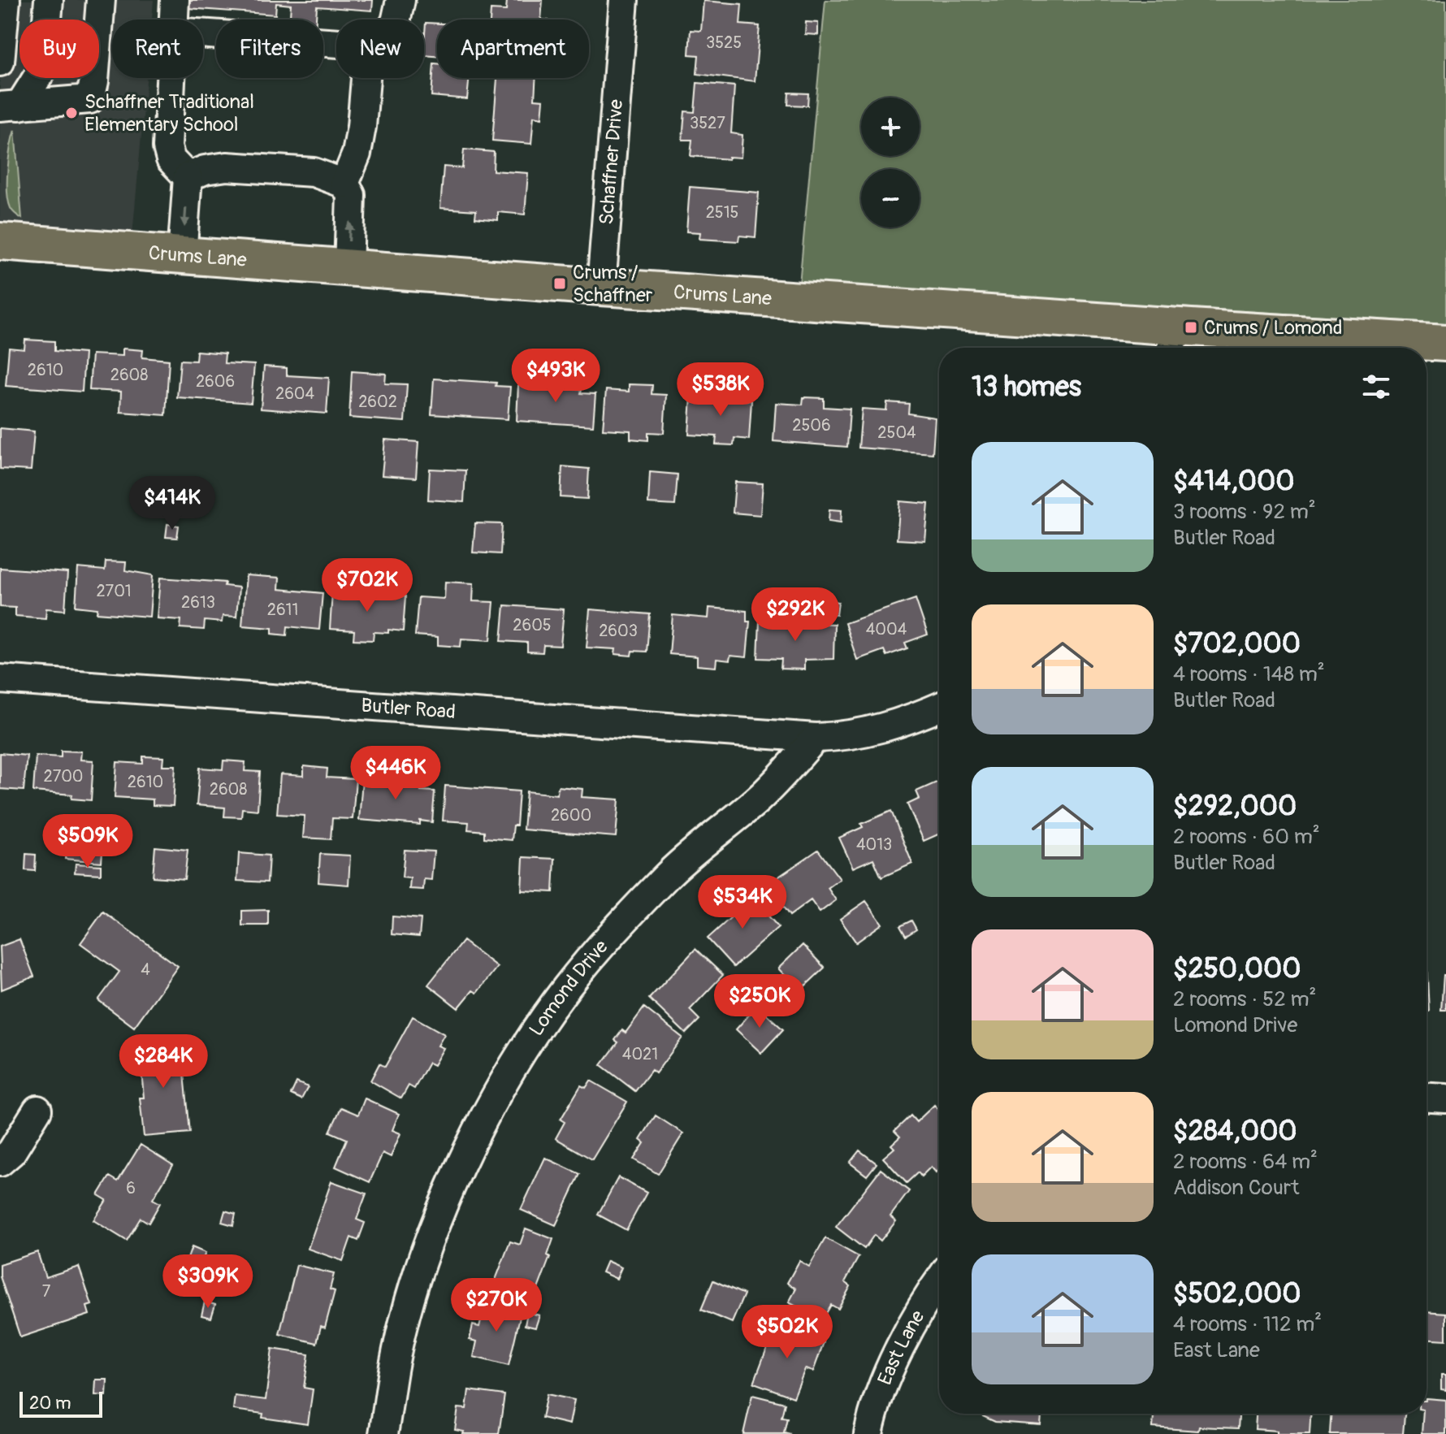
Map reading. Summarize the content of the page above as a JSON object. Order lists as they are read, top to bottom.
{
  "streets": {
    "main road": ["Crums Lane"],
    "street": [
      "Schaffner Drive",
      "Butler Road",
      "Lomond Drive",
      "East Lane"
    ]
  },
  "crossings": [
    ["Schaffner Drive", "Crums Lane"],
    ["Butler Road", "Lomond Drive"]
  ],
  "places": {
    "other": ["Schaffner Traditional Elementary School"],
    "transit": ["Crums / Schaffner", "Crums / Lomond"]
  },
  "house_numbers": [
    "3525",
    "3527",
    "2515",
    "2610",
    "2608",
    "2606",
    "2604",
    "2602",
    "2506",
    "2504",
    "2701",
    "2613",
    "2611",
    "2605",
    "4004",
    "2603",
    "2700",
    "2610",
    "2608",
    "2600",
    "4013",
    "4",
    "4021",
    "6",
    "7"
  ],
  "scale_bar": "20 m",
  "page": {
    "chip": [
      "Buy",
      "Rent",
      "Filters",
      "New",
      "Apartment"
    ],
    "map_buttons": ["+", "−"],
    "heading": "13 homes",
    "price": [
      "$493K",
      "$538K",
      "$414K",
      "$702K",
      "$292K",
      "$446K",
      "$509K",
      "$534K",
      "$250K",
      "$284K",
      "$309K",
      "$270K",
      "$502K"
    ],
    "list": [
      {
        "name": "$414,000",
        "note": "3 rooms · 92 m² · Butler Road"
      },
      {
        "name": "$702,000",
        "note": "4 rooms · 148 m² · Butler Road"
      },
      {
        "name": "$292,000",
        "note": "2 rooms · 60 m² · Butler Road"
      },
      {
        "name": "$250,000",
        "note": "2 rooms · 52 m² · Lomond Drive"
      },
      {
        "name": "$284,000",
        "note": "2 rooms · 64 m² · Addison Court"
      },
      {
        "name": "$502,000",
        "note": "4 rooms · 112 m² · East Lane"
      }
    ],
    "scale": "20 m"
  }
}
